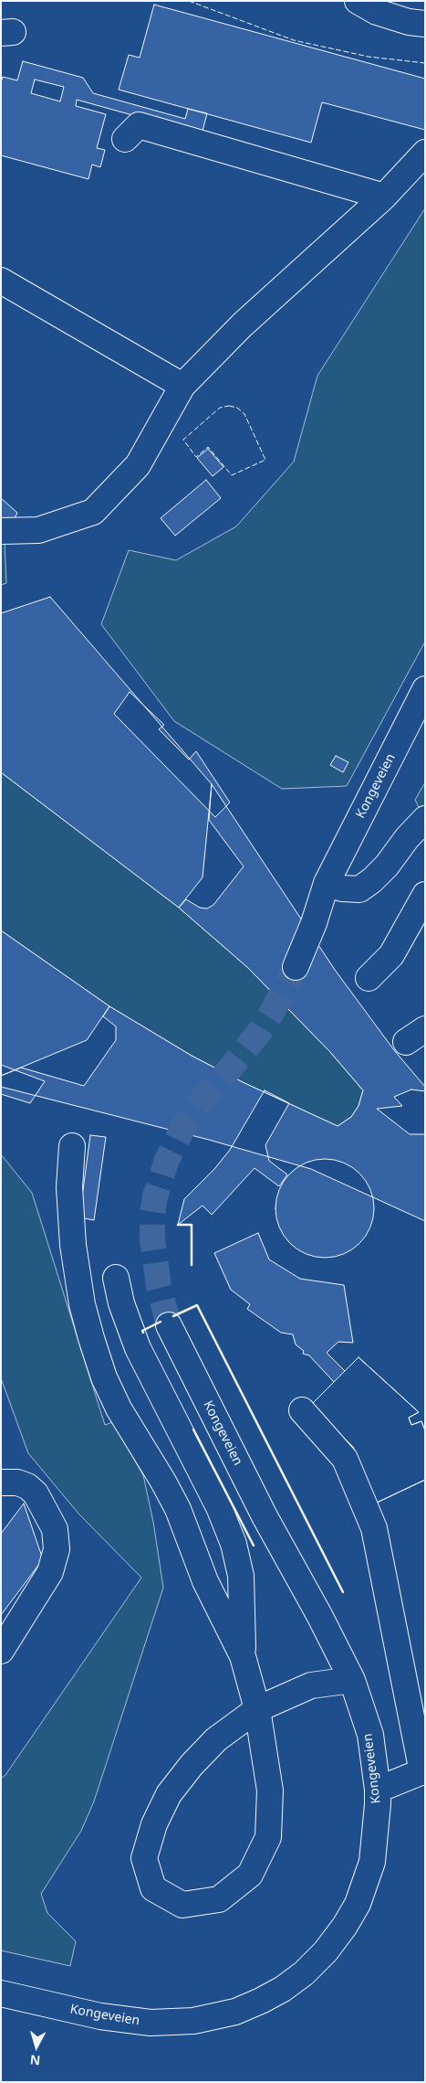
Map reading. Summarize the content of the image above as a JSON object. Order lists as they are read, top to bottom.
{
  "streets": {
    "street": ["Kongeveien"]
  },
  "north": "bottom"
}
